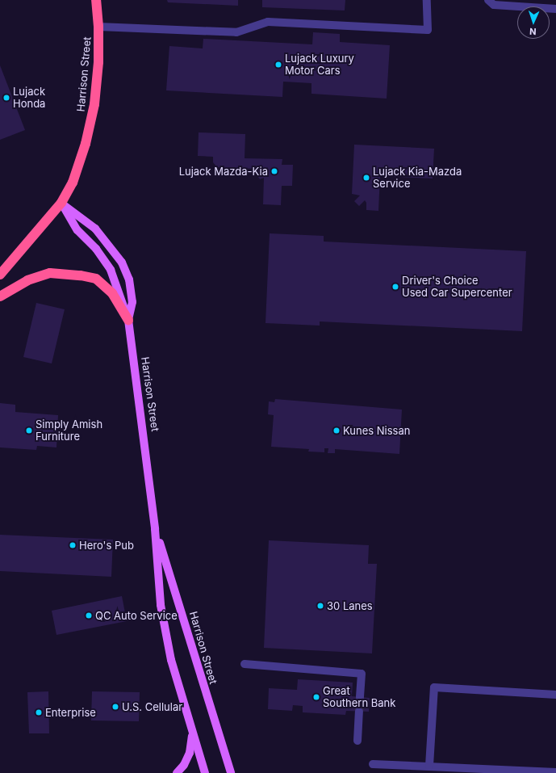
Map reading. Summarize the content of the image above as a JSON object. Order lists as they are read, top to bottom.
{
  "streets": {
    "highway": ["Harrison Street"]
  },
  "places": [
    "Lujack Luxury Motor Cars",
    "Lujack Honda",
    "Lujack Mazda-Kia",
    "Lujack Kia-Mazda Service",
    "Driver's Choice Used Car Supercenter",
    "Simply Amish Furniture",
    "Kunes Nissan",
    "Hero's Pub",
    "30 Lanes",
    "QC Auto Service",
    "Great Southern Bank",
    "U.S. Cellular",
    "Enterprise"
  ],
  "north": "bottom"
}
